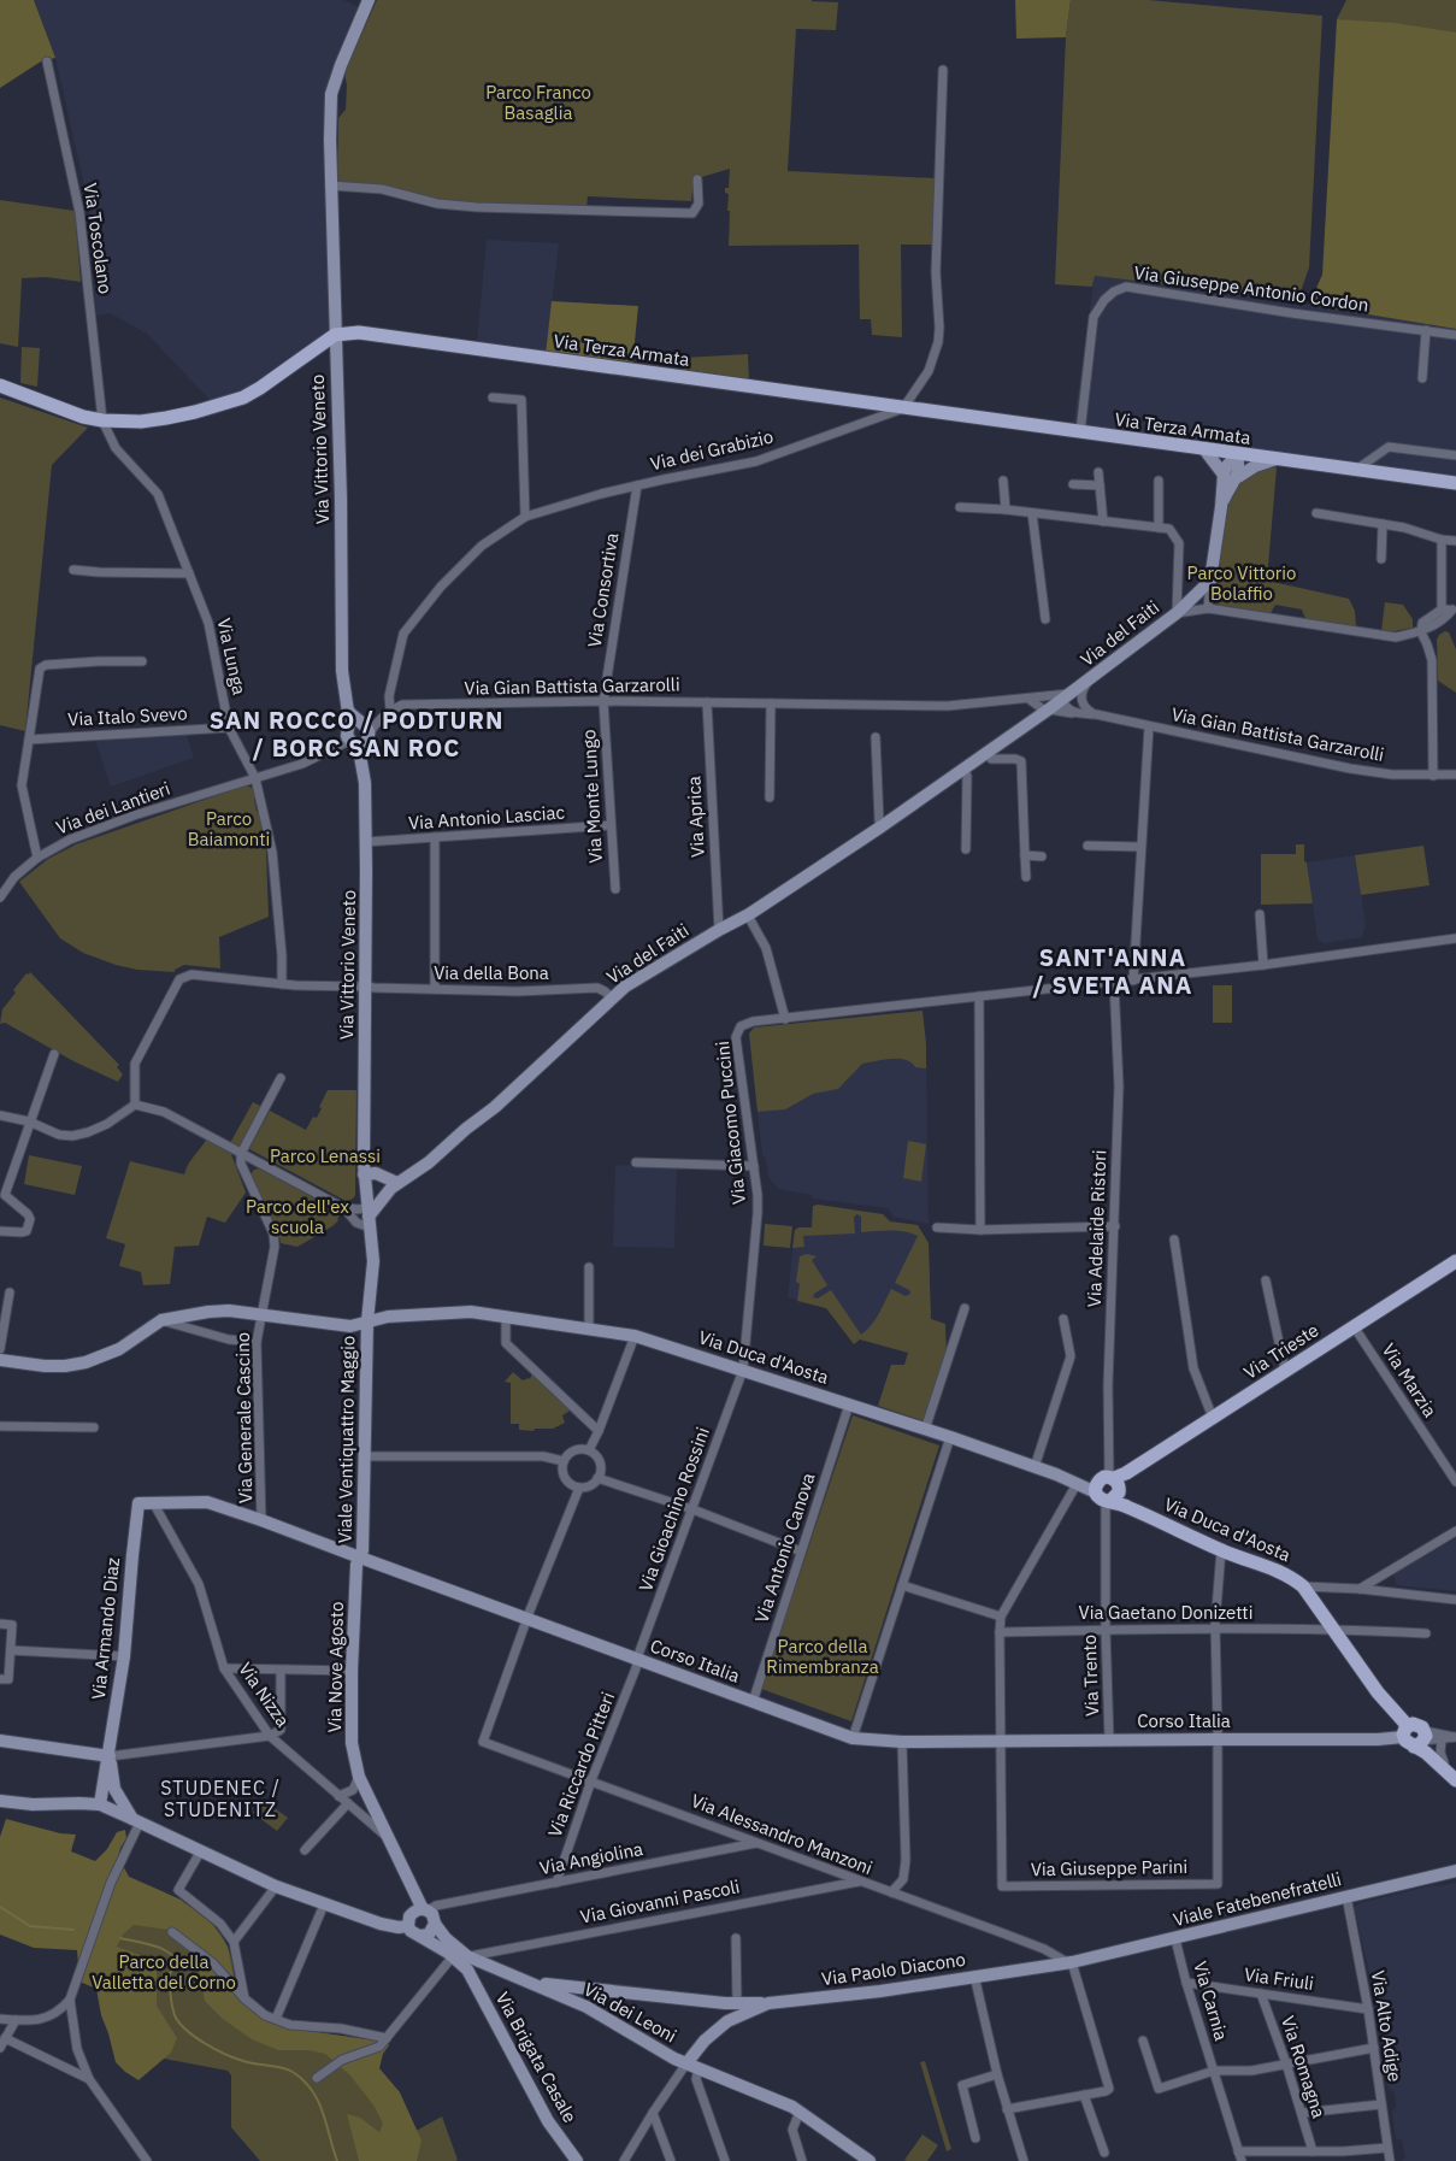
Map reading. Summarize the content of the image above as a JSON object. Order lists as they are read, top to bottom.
{
  "streets": {
    "main road": [
      "Via Terza Armata",
      "Via Vittorio Veneto",
      "Via del Faiti",
      "Via Trieste",
      "Via Duca d'Aosta",
      "Viale Ventiquattro Maggio",
      "Via Armando Diaz",
      "Corso Italia",
      "Via Nove Agosto",
      "Viale Fatebenefratelli",
      "Via Paolo Diacono",
      "Via dei Leoni",
      "Via Brigata Casale"
    ],
    "street": [
      "Via Toscolano",
      "Via Giuseppe Antonio Cordon",
      "Via dei Grabizio",
      "Via Consortiva",
      "Via Lunga",
      "Via Gian Battista Garzarolli",
      "Via Italo Svevo",
      "Via Monte Lungo",
      "Via dei Lantieri",
      "Via Aprica",
      "Via Antonio Lasciac",
      "Via della Bona",
      "Via Giacomo Puccini",
      "Via Adelaide Ristori",
      "Via Marzia",
      "Via Generale Cascino",
      "Via Gioachino Rossini",
      "Via Antonio Canova",
      "Via Gaetano Donizetti",
      "Via Trento",
      "Via Nizza",
      "Via Riccardo Pitteri",
      "Via Alessandro Manzoni",
      "Via Angiolina",
      "Via Giuseppe Parini",
      "Via Giovanni Pascoli",
      "Via Friuli",
      "Via Carnia",
      "Via Alto Adige",
      "Via Romagna"
    ]
  },
  "crossings": [
    ["Via Toscolano", "Via Lunga"],
    ["Via Giuseppe Antonio Cordon", "Via Terza Armata"],
    ["Via Terza Armata", "Via Vittorio Veneto"],
    ["Via Terza Armata", "Via dei Grabizio"],
    ["Via Vittorio Veneto", "Via dei Lantieri"],
    ["Via Vittorio Veneto", "Via Antonio Lasciac"],
    ["Via Vittorio Veneto", "Via della Bona"],
    ["Via Vittorio Veneto", "Viale Ventiquattro Maggio"],
    ["Via dei Grabizio", "Via Consortiva"],
    ["Via dei Grabizio", "Via Gian Battista Garzarolli"],
    ["Via Consortiva", "Via Gian Battista Garzarolli"],
    ["Via Consortiva", "Via Monte Lungo"],
    ["Via del Faiti", "Via Gian Battista Garzarolli"],
    ["Via del Faiti", "Via Aprica"],
    ["Via del Faiti", "Via della Bona"],
    ["Via Lunga", "Via Italo Svevo"],
    ["Via Lunga", "Via dei Lantieri"],
    ["Via Lunga", "Via della Bona"],
    ["Via Gian Battista Garzarolli", "Via Monte Lungo"],
    ["Via Gian Battista Garzarolli", "Via Aprica"],
    ["Via Monte Lungo", "Via Antonio Lasciac"],
    ["Via Giacomo Puccini", "Via Adelaide Ristori"],
    ["Via Giacomo Puccini", "Via Duca d'Aosta"],
    ["Via Giacomo Puccini", "Via Gioachino Rossini"],
    ["Via Adelaide Ristori", "Via Trieste"],
    ["Via Adelaide Ristori", "Via Duca d'Aosta"],
    ["Via Adelaide Ristori", "Via Trento"],
    ["Via Trieste", "Via Duca d'Aosta"],
    ["Via Trieste", "Via Marzia"],
    ["Via Trieste", "Via Trento"],
    ["Via Duca d'Aosta", "Via Generale Cascino"],
    ["Via Duca d'Aosta", "Viale Ventiquattro Maggio"],
    ["Via Duca d'Aosta", "Via Gioachino Rossini"],
    ["Via Duca d'Aosta", "Via Antonio Canova"],
    ["Via Duca d'Aosta", "Via Trento"],
    ["Via Generale Cascino", "Corso Italia"],
    ["Viale Ventiquattro Maggio", "Corso Italia"],
    ["Viale Ventiquattro Maggio", "Via Nove Agosto"],
    ["Via Gioachino Rossini", "Corso Italia"],
    ["Via Gioachino Rossini", "Via Riccardo Pitteri"],
    ["Via Antonio Canova", "Corso Italia"],
    ["Via Gaetano Donizetti", "Via Trento"],
    ["Via Armando Diaz", "Corso Italia"],
    ["Corso Italia", "Via Nove Agosto"],
    ["Corso Italia", "Via Trento"],
    ["Corso Italia", "Via Nizza"],
    ["Corso Italia", "Via Riccardo Pitteri"],
    ["Corso Italia", "Via Alessandro Manzoni"],
    ["Corso Italia", "Via Giuseppe Parini"],
    ["Via Nove Agosto", "Via Nizza"],
    ["Via Nove Agosto", "Via Brigata Casale"],
    ["Via Nizza", "Via Brigata Casale"],
    ["Via Riccardo Pitteri", "Via Alessandro Manzoni"],
    ["Via Riccardo Pitteri", "Via Angiolina"],
    ["Via Alessandro Manzoni", "Via Angiolina"],
    ["Via Alessandro Manzoni", "Viale Fatebenefratelli"],
    ["Via Alessandro Manzoni", "Via Giovanni Pascoli"],
    ["Via Alessandro Manzoni", "Via Paolo Diacono"],
    ["Via Angiolina", "Via dei Leoni"],
    ["Via Angiolina", "Via Brigata Casale"],
    ["Viale Fatebenefratelli", "Via Paolo Diacono"],
    ["Viale Fatebenefratelli", "Via Carnia"],
    ["Viale Fatebenefratelli", "Via Alto Adige"],
    ["Via Giovanni Pascoli", "Via dei Leoni"],
    ["Via Giovanni Pascoli", "Via Brigata Casale"],
    ["Via Paolo Diacono", "Via dei Leoni"],
    ["Via Friuli", "Via Carnia"],
    ["Via Friuli", "Via Alto Adige"],
    ["Via Friuli", "Via Romagna"],
    ["Via dei Leoni", "Via Brigata Casale"]
  ],
  "districts": ["SAN ROCCO / PODTURN / BORC SAN ROC", "SANT'ANNA / SVETA ANA", "STUDENEC / STUDENITZ"],
  "parks": [
    "Parco Franco Basaglia",
    "Parco Vittorio Bolaffio",
    "Parco Baiamonti",
    "Parco Lenassi",
    "Parco dell'ex scuola",
    "Parco della Rimembranza",
    "Parco della Valletta del Corno"
  ]
}
